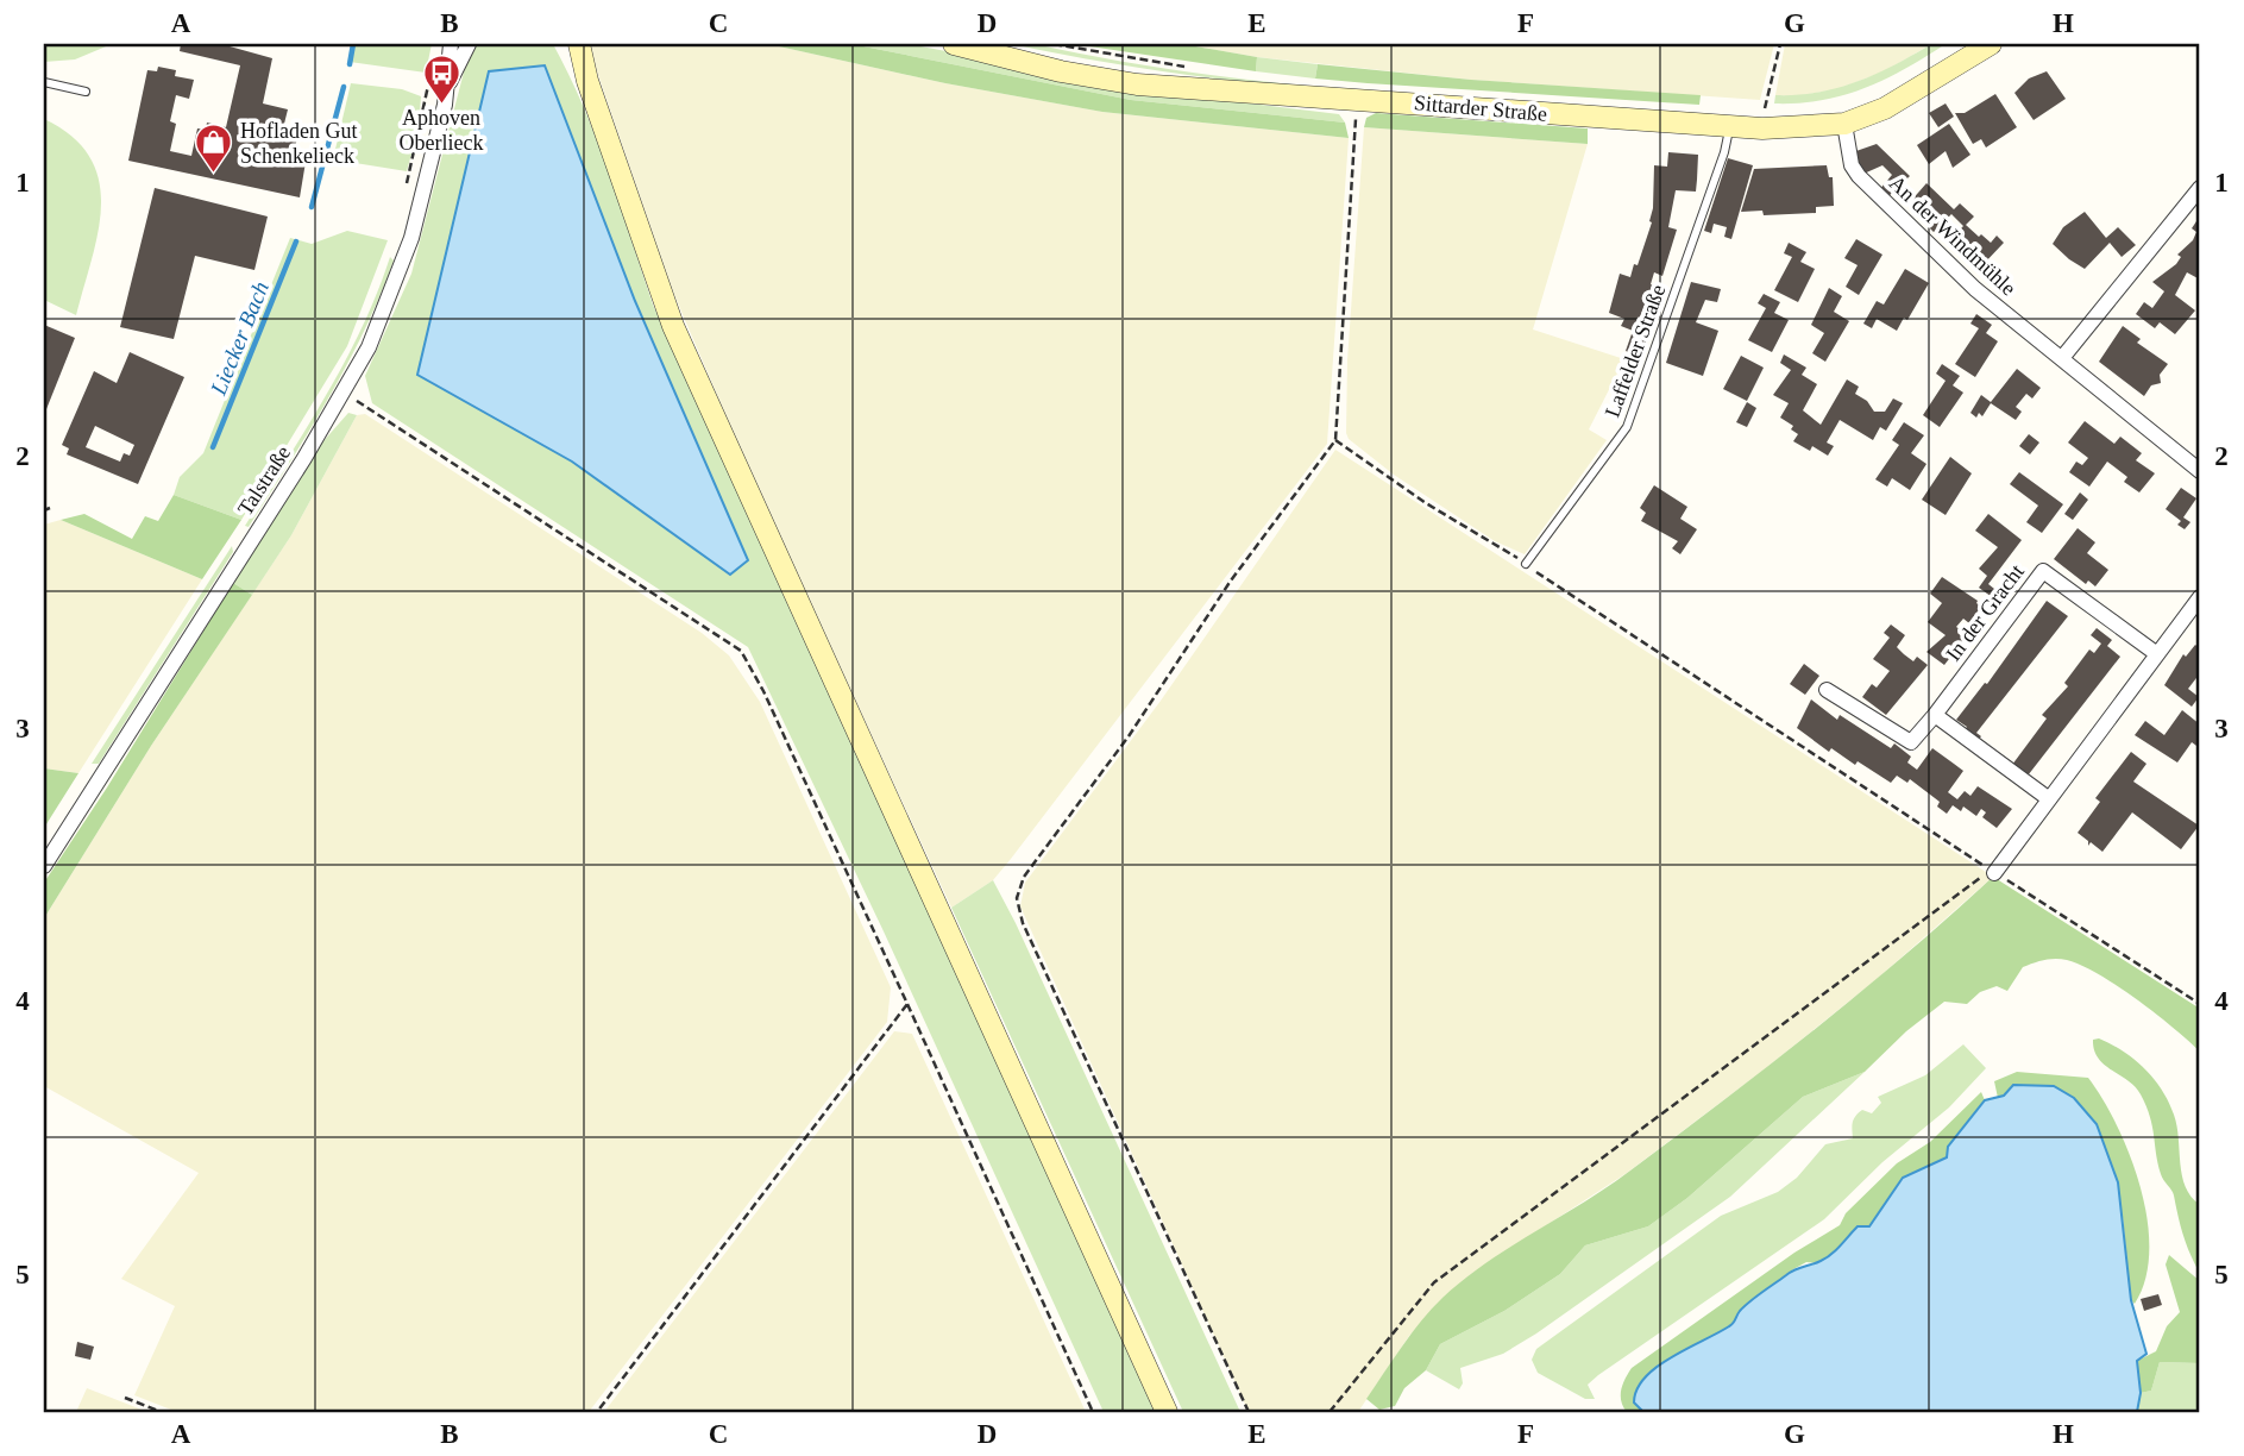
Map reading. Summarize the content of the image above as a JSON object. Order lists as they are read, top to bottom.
{
  "streets": {
    "main road": ["Sittarder Straße"],
    "street": ["An der Windmühle", "Talstraße", "In der Gracht"],
    "lane": ["Laffelder Straße"]
  },
  "crossings": [
    ["Sittarder Straße", "An der Windmühle"],
    ["Sittarder Straße", "Laffelder Straße"]
  ],
  "water": ["Liecker Bach"],
  "places": {
    "bus stop": ["Aphoven Oberlieck"],
    "shop": ["Hofladen Gut Schenkelieck"]
  },
  "grid": {
    "columns": [
      "A",
      "B",
      "C",
      "D",
      "E",
      "F",
      "G",
      "H"
    ],
    "rows": [
      "1",
      "2",
      "3",
      "4",
      "5"
    ]
  }
}
